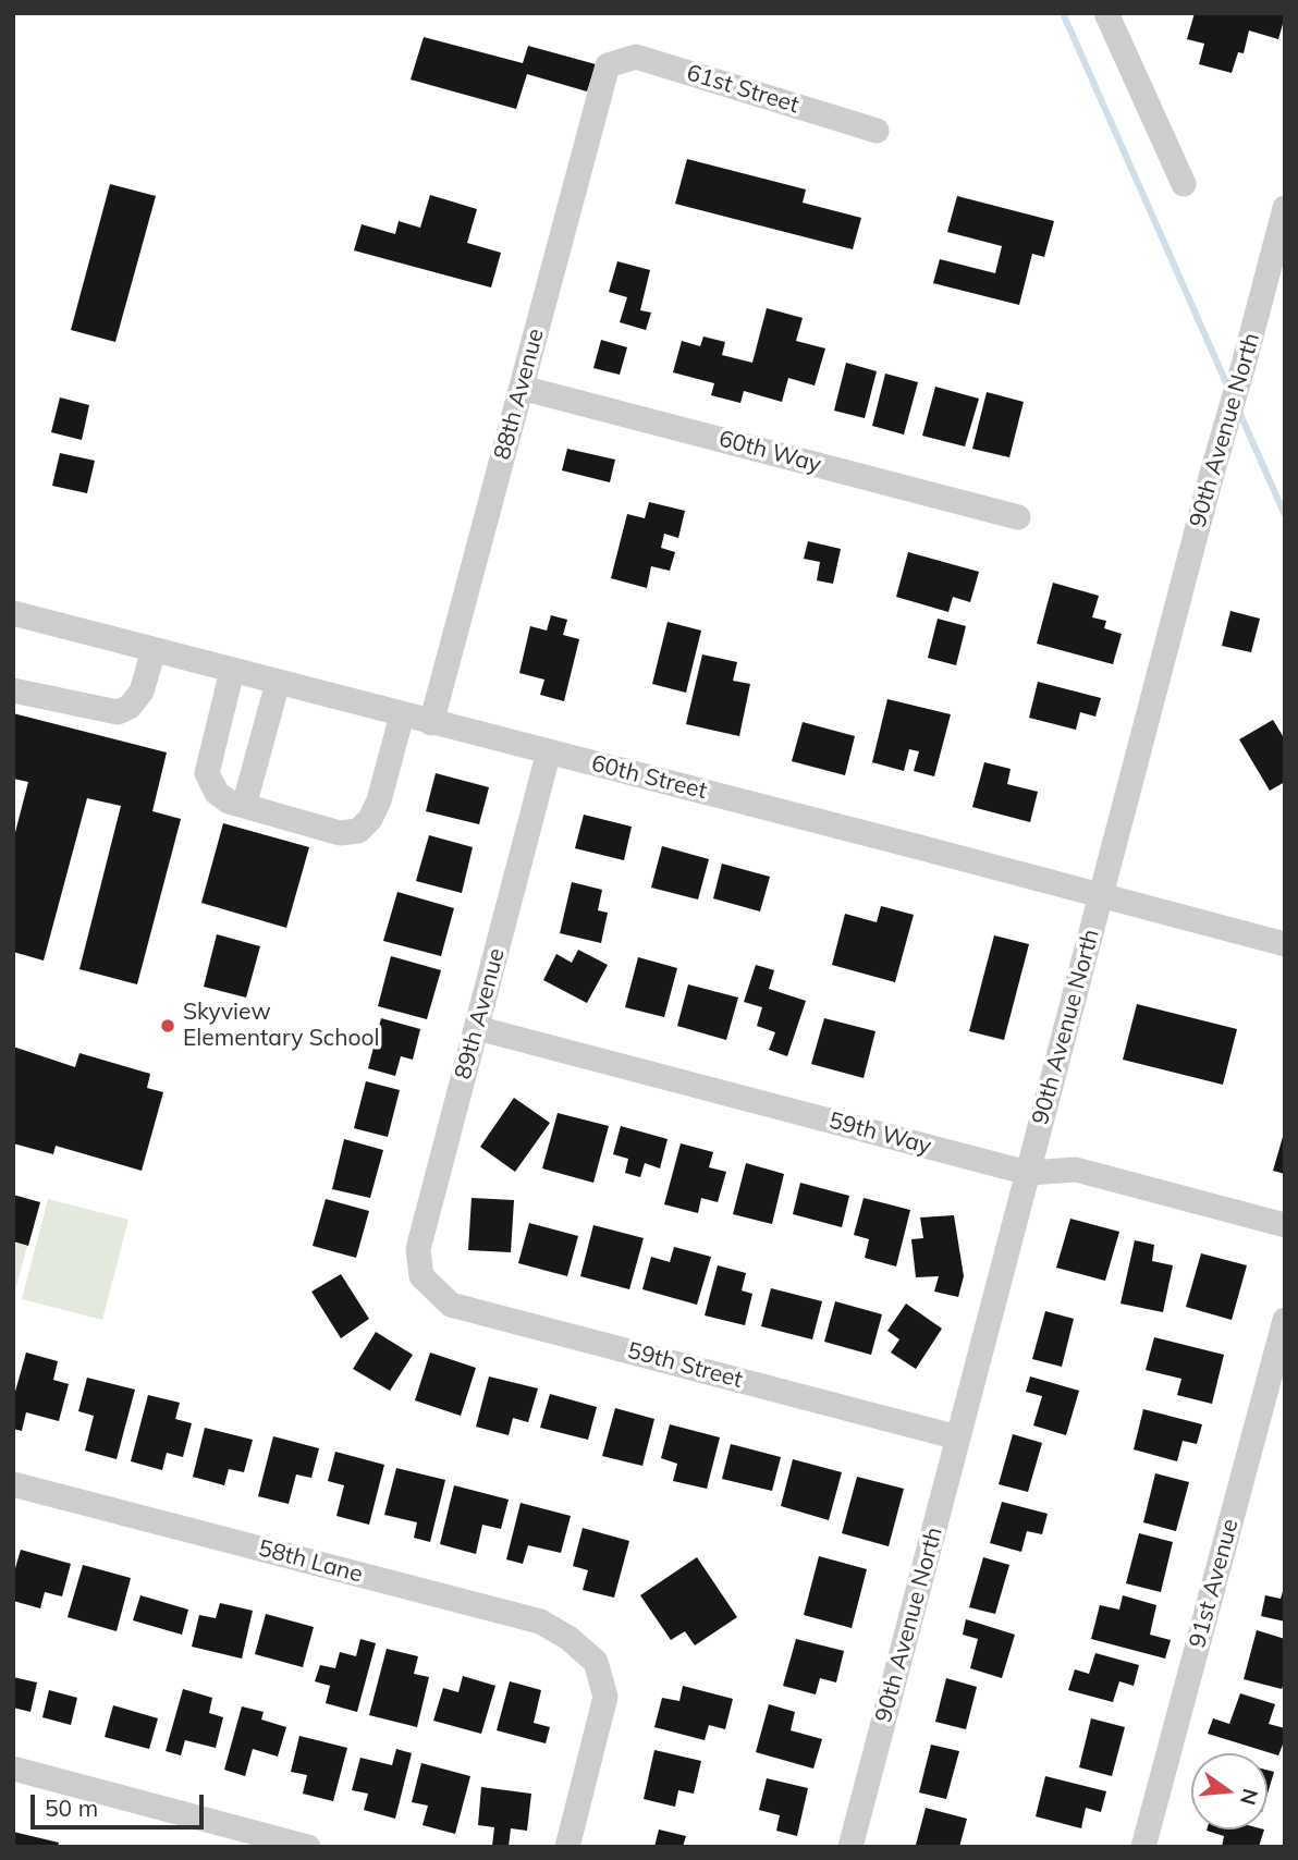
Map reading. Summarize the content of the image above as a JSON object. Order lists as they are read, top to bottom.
{
  "streets": {
    "street": [
      "61st Street",
      "88th Avenue",
      "90th Avenue North",
      "60th Way",
      "60th Street",
      "89th Avenue",
      "59th Way",
      "59th Street",
      "58th Lane",
      "91st Avenue"
    ]
  },
  "crossings": [
    ["61st Street", "88th Avenue"],
    ["88th Avenue", "60th Way"],
    ["88th Avenue", "60th Street"],
    ["90th Avenue North", "60th Street"],
    ["90th Avenue North", "59th Way"],
    ["90th Avenue North", "59th Street"],
    ["60th Street", "89th Avenue"],
    ["89th Avenue", "59th Way"],
    ["89th Avenue", "59th Street"]
  ],
  "places": ["Skyview Elementary School"],
  "scale_bar": "50 m",
  "north": "right"
}
